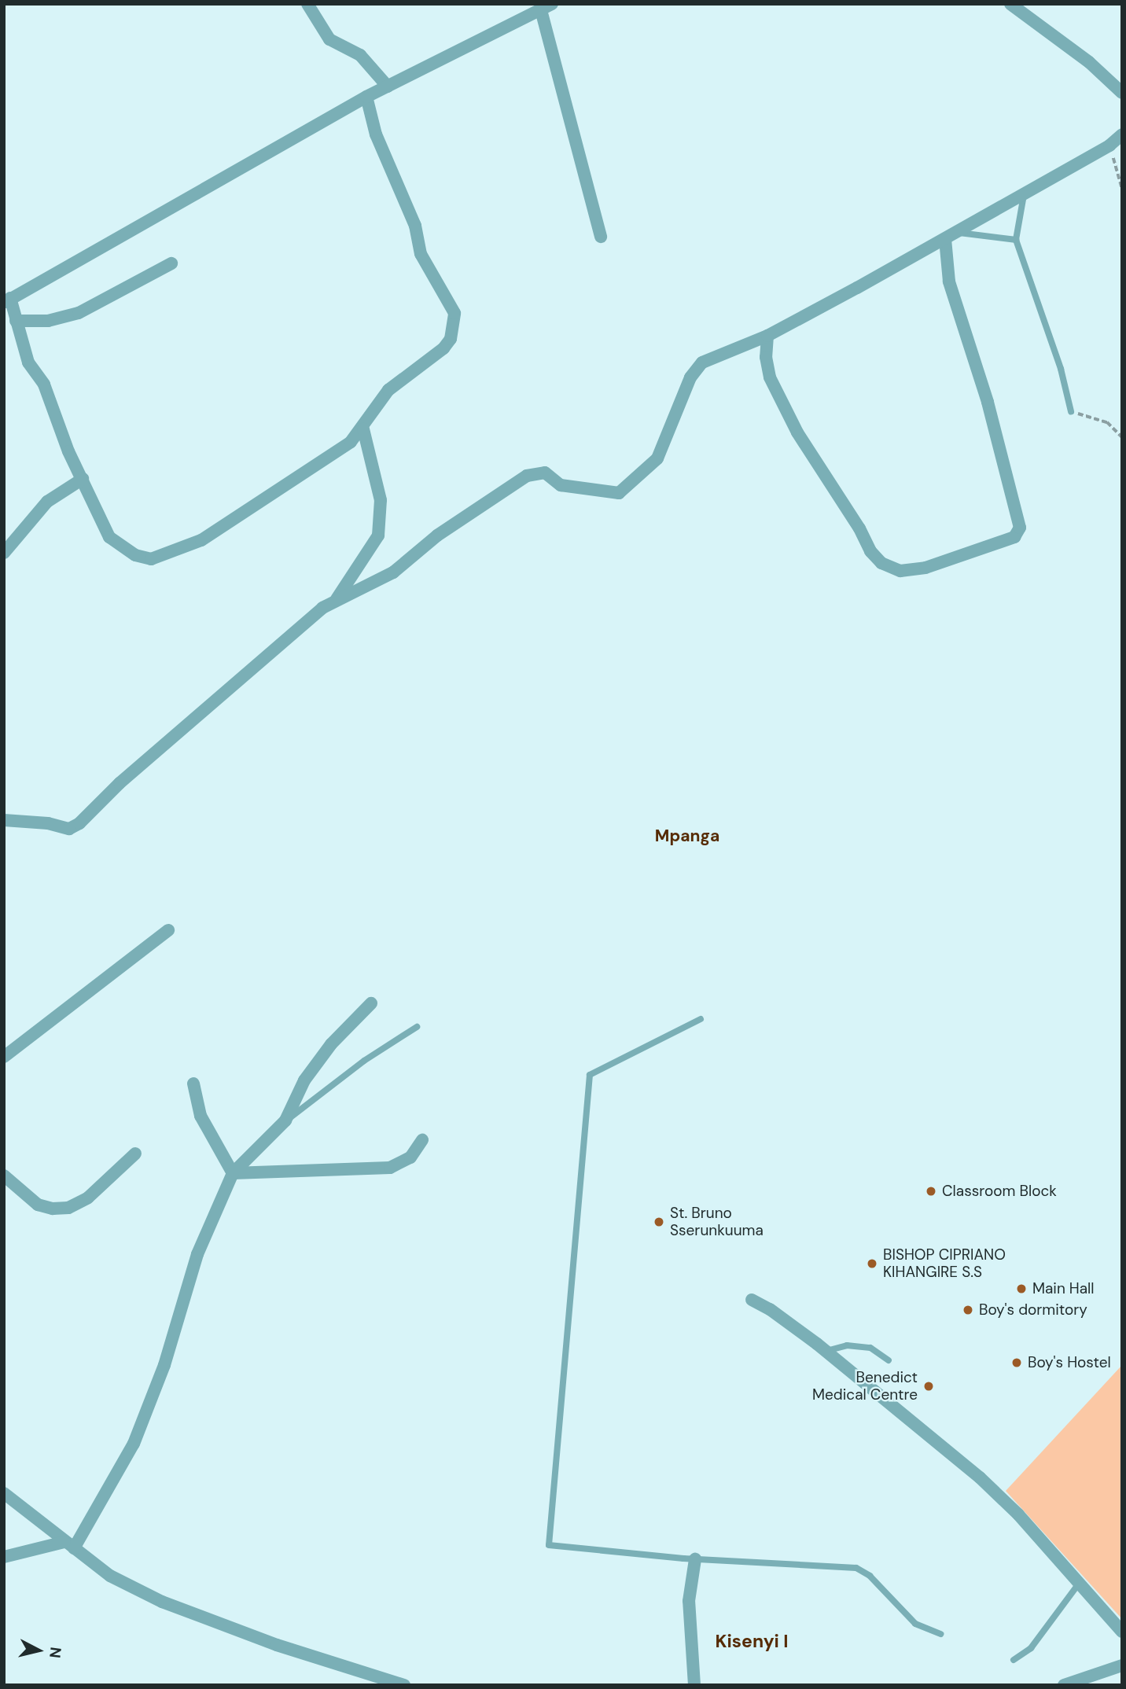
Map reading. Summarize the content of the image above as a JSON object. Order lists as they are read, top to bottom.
{
  "districts": ["Mpanga", "Kisenyi I"],
  "places": [
    "Classroom Block",
    "St. Bruno Sserunkuuma",
    "BISHOP CIPRIANO KIHANGIRE S.S",
    "Main Hall",
    "Boy's dormitory",
    "Boy's Hostel",
    "Benedict Medical Centre"
  ],
  "north": "right"
}
